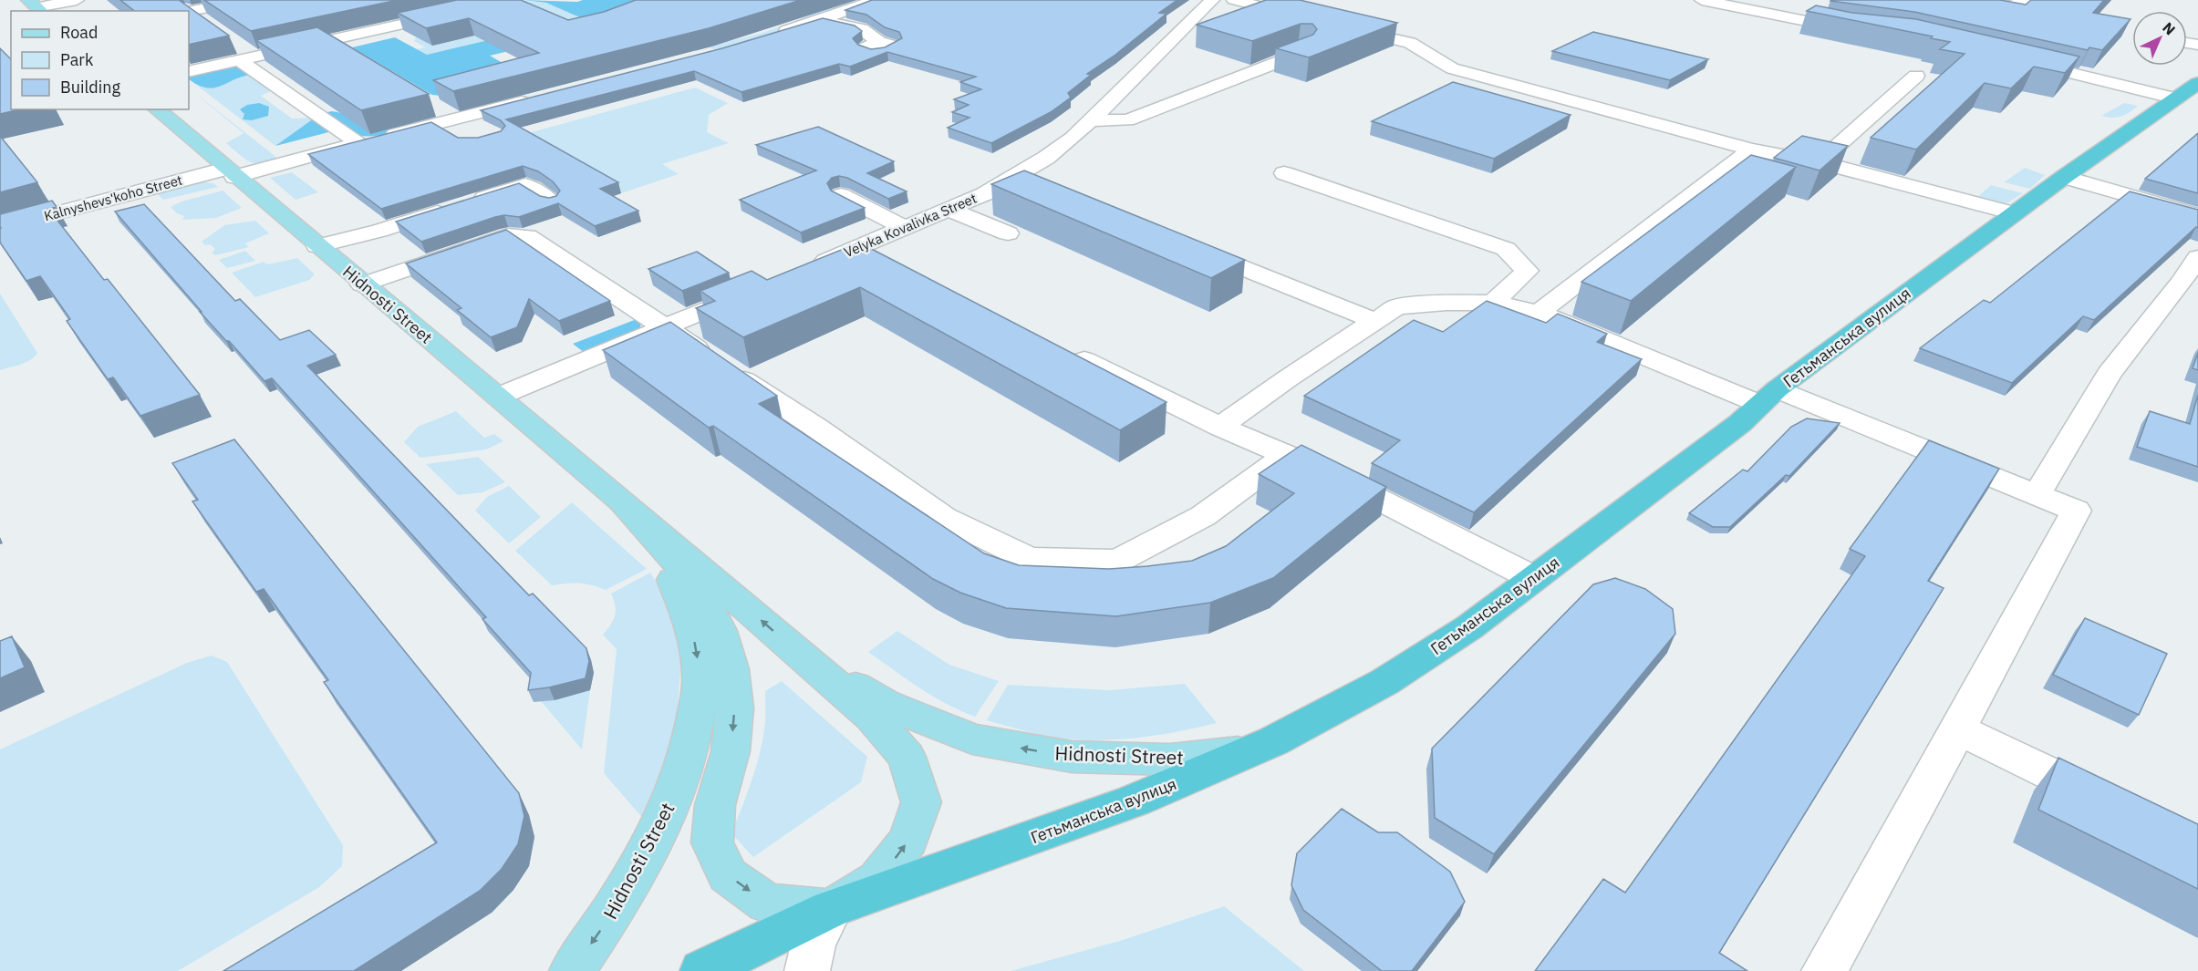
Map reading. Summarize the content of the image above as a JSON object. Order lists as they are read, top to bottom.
{
  "streets": {
    "highway": ["Гетьманська вулиця"],
    "main road": ["Hidnosti Street"],
    "street": ["Kalnyshevsʹkoho Street", "Velyka Kovalivka Street"]
  },
  "crossings": [
    ["Kalnyshevsʹkoho Street", "Hidnosti Street"],
    ["Hidnosti Street", "Гетьманська вулиця"]
  ],
  "legend": ["Road", "Park", "Building"],
  "north": "top right"
}
